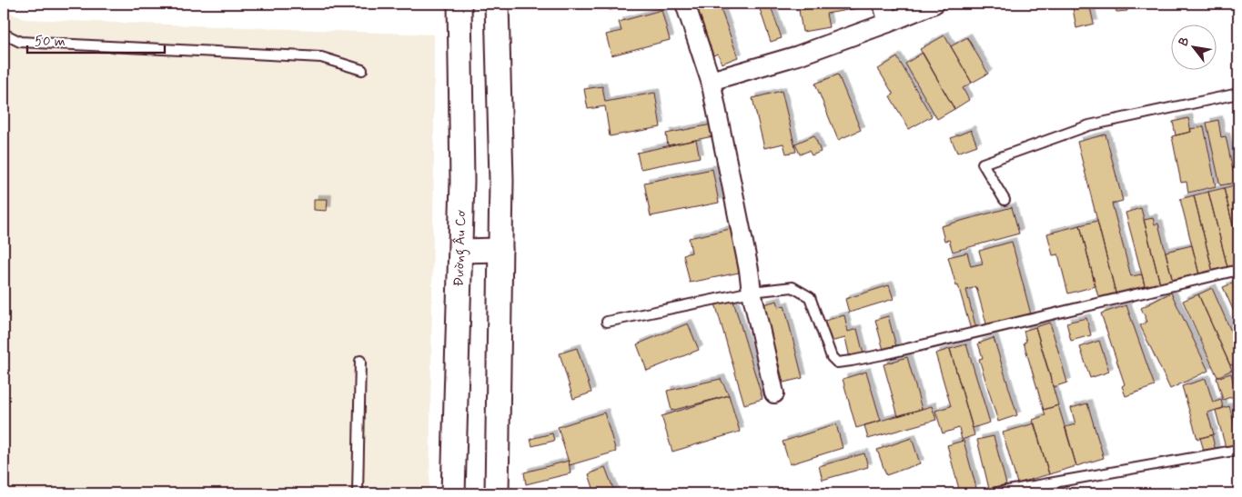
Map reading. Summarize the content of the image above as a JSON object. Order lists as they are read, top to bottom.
{
  "streets": {
    "street": ["Đường Âu Cơ"]
  },
  "scale_bar": "50 m",
  "north": "top left"
}
